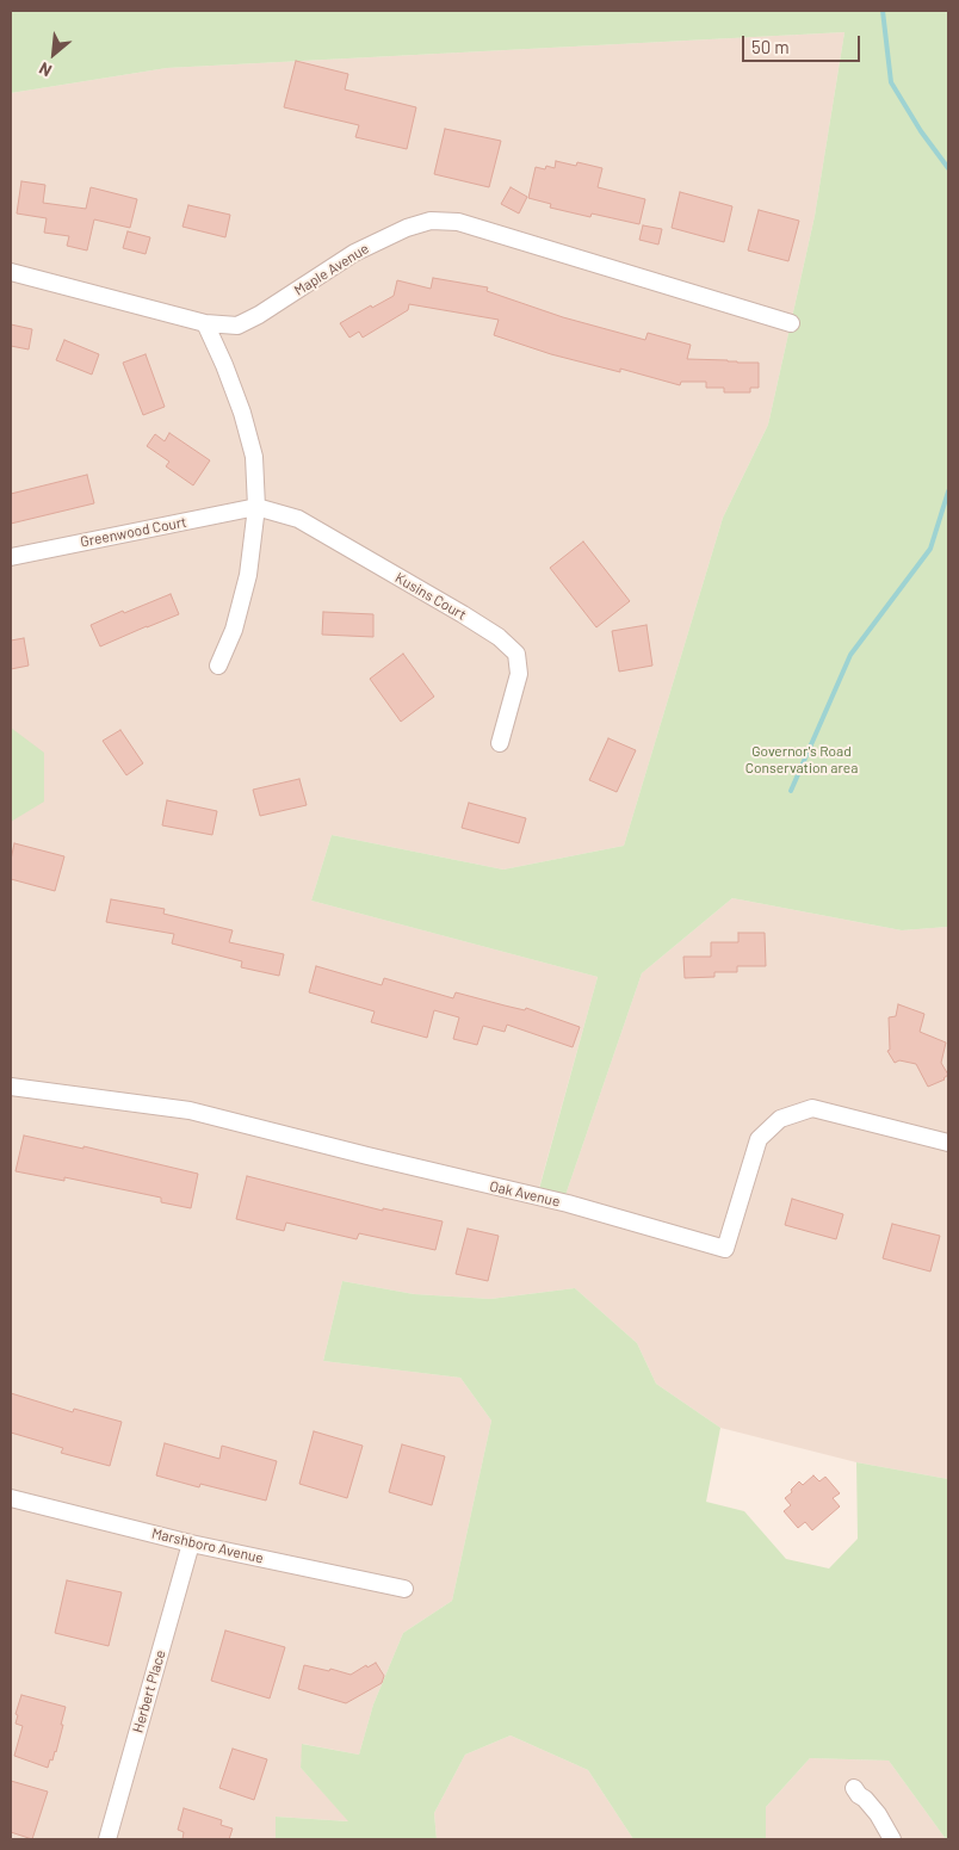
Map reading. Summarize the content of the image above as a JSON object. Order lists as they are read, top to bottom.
{
  "streets": {
    "street": [
      "Maple Avenue",
      "Greenwood Court",
      "Kusins Court",
      "Oak Avenue",
      "Marshboro Avenue",
      "Herbert Place"
    ]
  },
  "crossings": [
    ["Greenwood Court", "Kusins Court"],
    ["Marshboro Avenue", "Herbert Place"]
  ],
  "parks": ["Governor's Road Conservation area"],
  "scale_bar": "50 m",
  "north": "bottom left"
}
